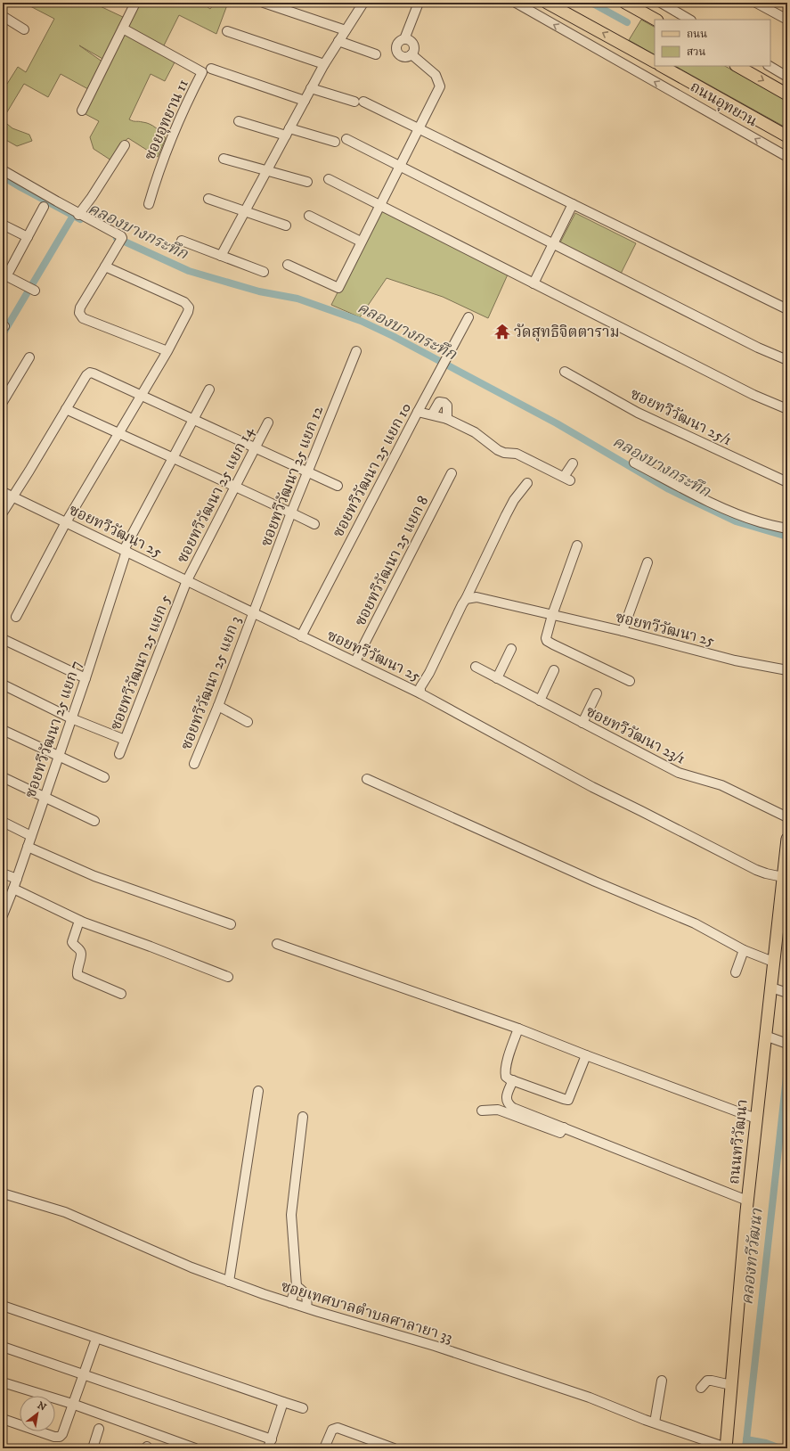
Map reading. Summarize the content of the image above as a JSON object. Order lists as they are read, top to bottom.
{
  "streets": {
    "main road": ["ถนนอุทยาน", "ถนนทวีวัฒนา"],
    "street": [
      "ซอยอุทยาน 11",
      "ซอยทวีวัฒนา 25/1",
      "ซอยทวีวัฒนา 25 แยก 10",
      "ซอยทวีวัฒนา 25 แยก 12",
      "ซอยทวีวัฒนา 25 แยก 14",
      "ซอยทวีวัฒนา 25",
      "ซอยทวีวัฒนา 25 แยก 8",
      "ซอยทวีวัฒนา 25 แยก 5",
      "ซอยทวีวัฒนา 25 แยก 3",
      "ซอยทวีวัฒนา 25 แยก 7",
      "ซอยทวีวัฒนา 23/1",
      "ซอยเทศบาลตำบลศาลายา 33"
    ]
  },
  "crossings": [
    ["ซอยทวีวัฒนา 25 แยก 10", "ซอยทวีวัฒนา 25"],
    ["ซอยทวีวัฒนา 25 แยก 12", "ซอยทวีวัฒนา 25"],
    ["ซอยทวีวัฒนา 25 แยก 12", "ซอยทวีวัฒนา 25 แยก 3"],
    ["ซอยทวีวัฒนา 25 แยก 14", "ซอยทวีวัฒนา 25"],
    ["ซอยทวีวัฒนา 25 แยก 14", "ซอยทวีวัฒนา 25 แยก 5"],
    ["ซอยทวีวัฒนา 25", "ซอยทวีวัฒนา 25 แยก 8"],
    ["ซอยทวีวัฒนา 25", "ซอยทวีวัฒนา 25 แยก 5"],
    ["ซอยทวีวัฒนา 25", "ซอยทวีวัฒนา 25 แยก 3"],
    ["ซอยทวีวัฒนา 25", "ซอยทวีวัฒนา 25 แยก 7"],
    ["ถนนทวีวัฒนา", "ซอยเทศบาลตำบลศาลายา 33"]
  ],
  "one_way": ["ถนนอุทยาน"],
  "water": ["คลองบางกระทึก", "คลองทวีวัฒนา"],
  "places": {
    "temple": ["วัดสุทธิจิตตาราม"]
  },
  "legend": ["ถนน", "สวน"],
  "north": "top right"
}
